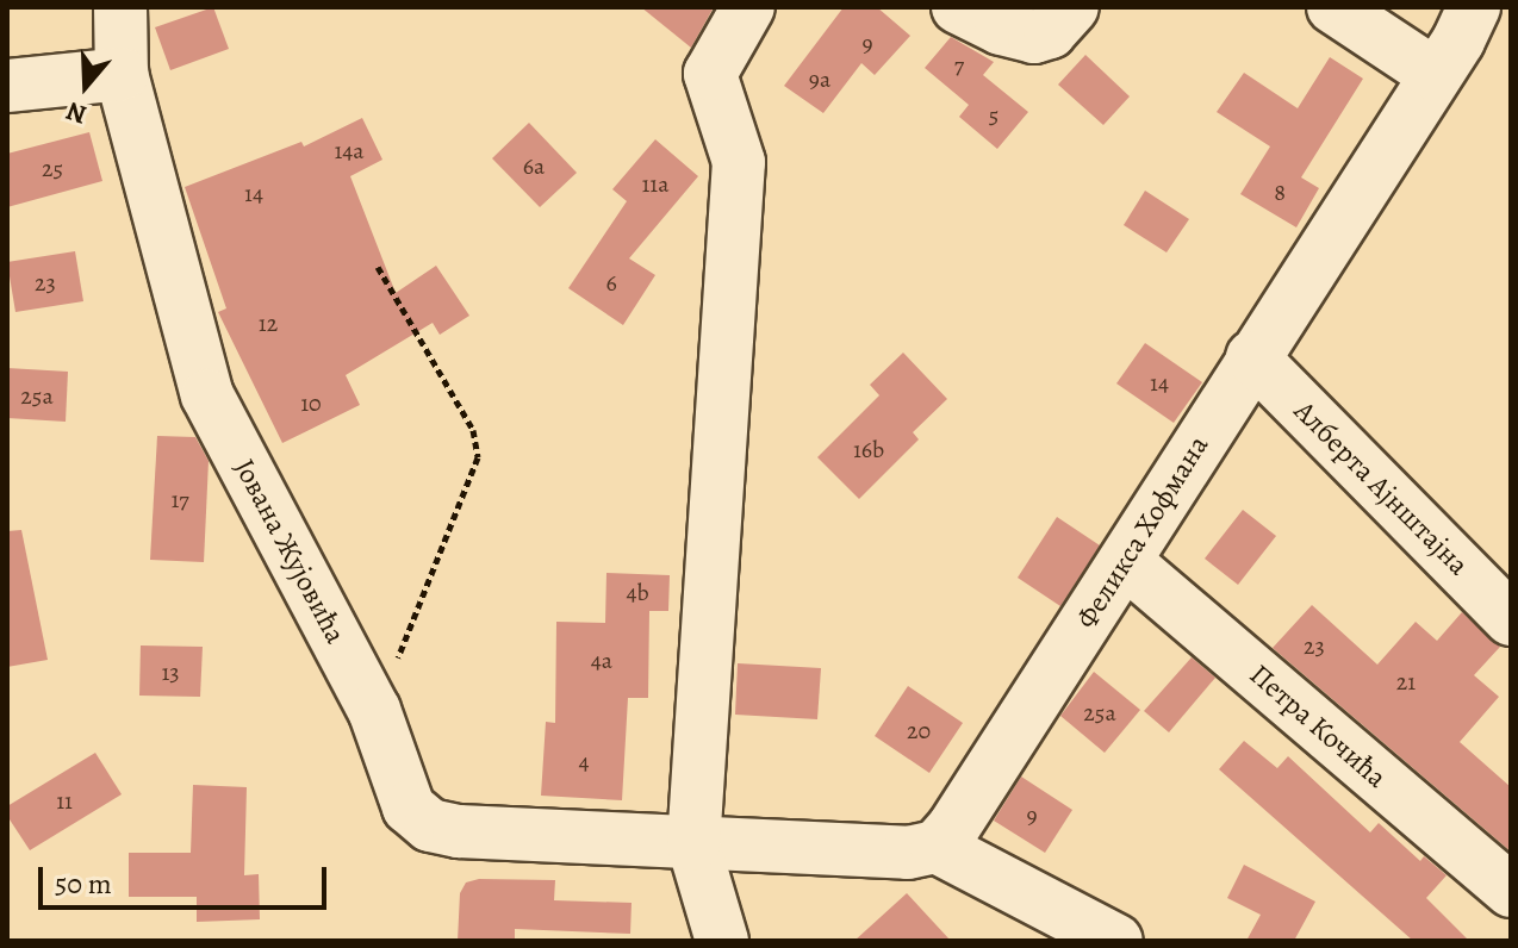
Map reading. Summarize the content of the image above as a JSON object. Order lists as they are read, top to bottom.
{
  "streets": {
    "street": [
      "Алберта Ајнштајна",
      "Феликса Хофмана",
      "Јована Жујовића",
      "Петра Кочића"
    ]
  },
  "crossings": [
    ["Алберта Ајнштајна", "Феликса Хофмана"],
    ["Феликса Хофмана", "Петра Кочића"]
  ],
  "house_numbers": [
    "9",
    "7",
    "9a",
    "5",
    "14a",
    "6a",
    "25",
    "11a",
    "8",
    "14",
    "23",
    "6",
    "12",
    "14",
    "25a",
    "10",
    "16b",
    "17",
    "4b",
    "23",
    "4a",
    "13",
    "21",
    "25a",
    "20",
    "4",
    "11",
    "9"
  ],
  "scale_bar": "50 m",
  "north": "bottom"
}
